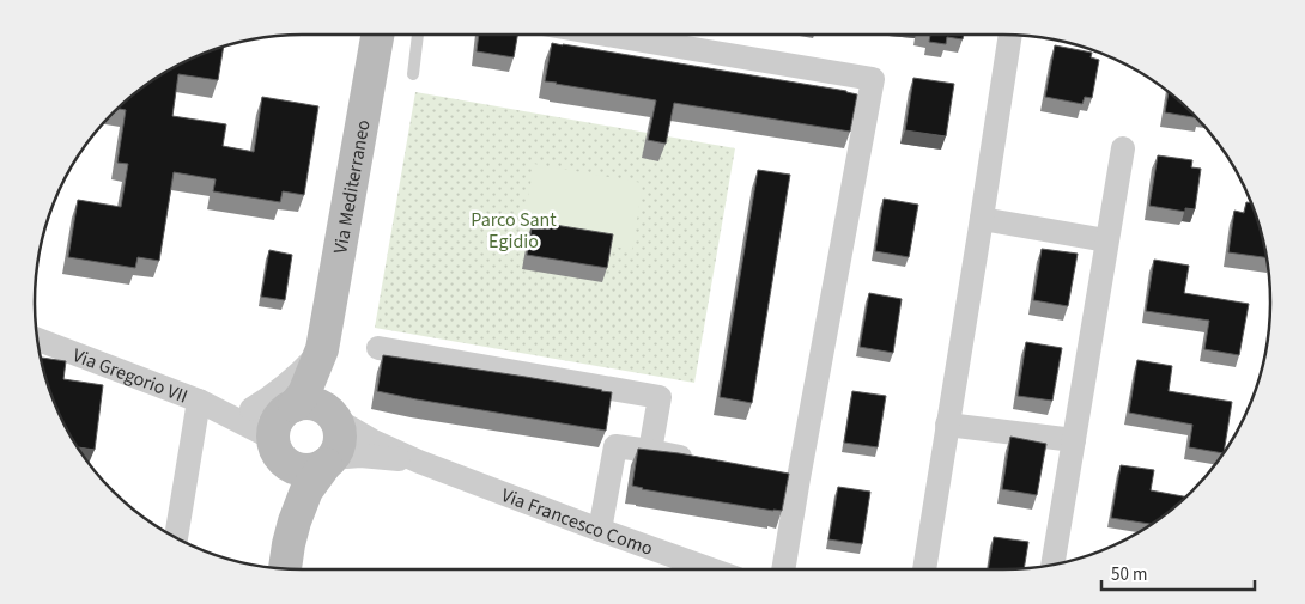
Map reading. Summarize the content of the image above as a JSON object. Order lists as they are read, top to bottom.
{
  "streets": {
    "main road": ["Via Mediterraneo"],
    "street": ["Via Gregorio VII", "Via Francesco Como"]
  },
  "crossings": [
    ["Via Mediterraneo", "Via Gregorio VII"],
    ["Via Mediterraneo", "Via Francesco Como"],
    ["Via Gregorio VII", "Via Francesco Como"]
  ],
  "parks": ["Parco Sant Egidio"],
  "scale_bar": "50 m"
}
